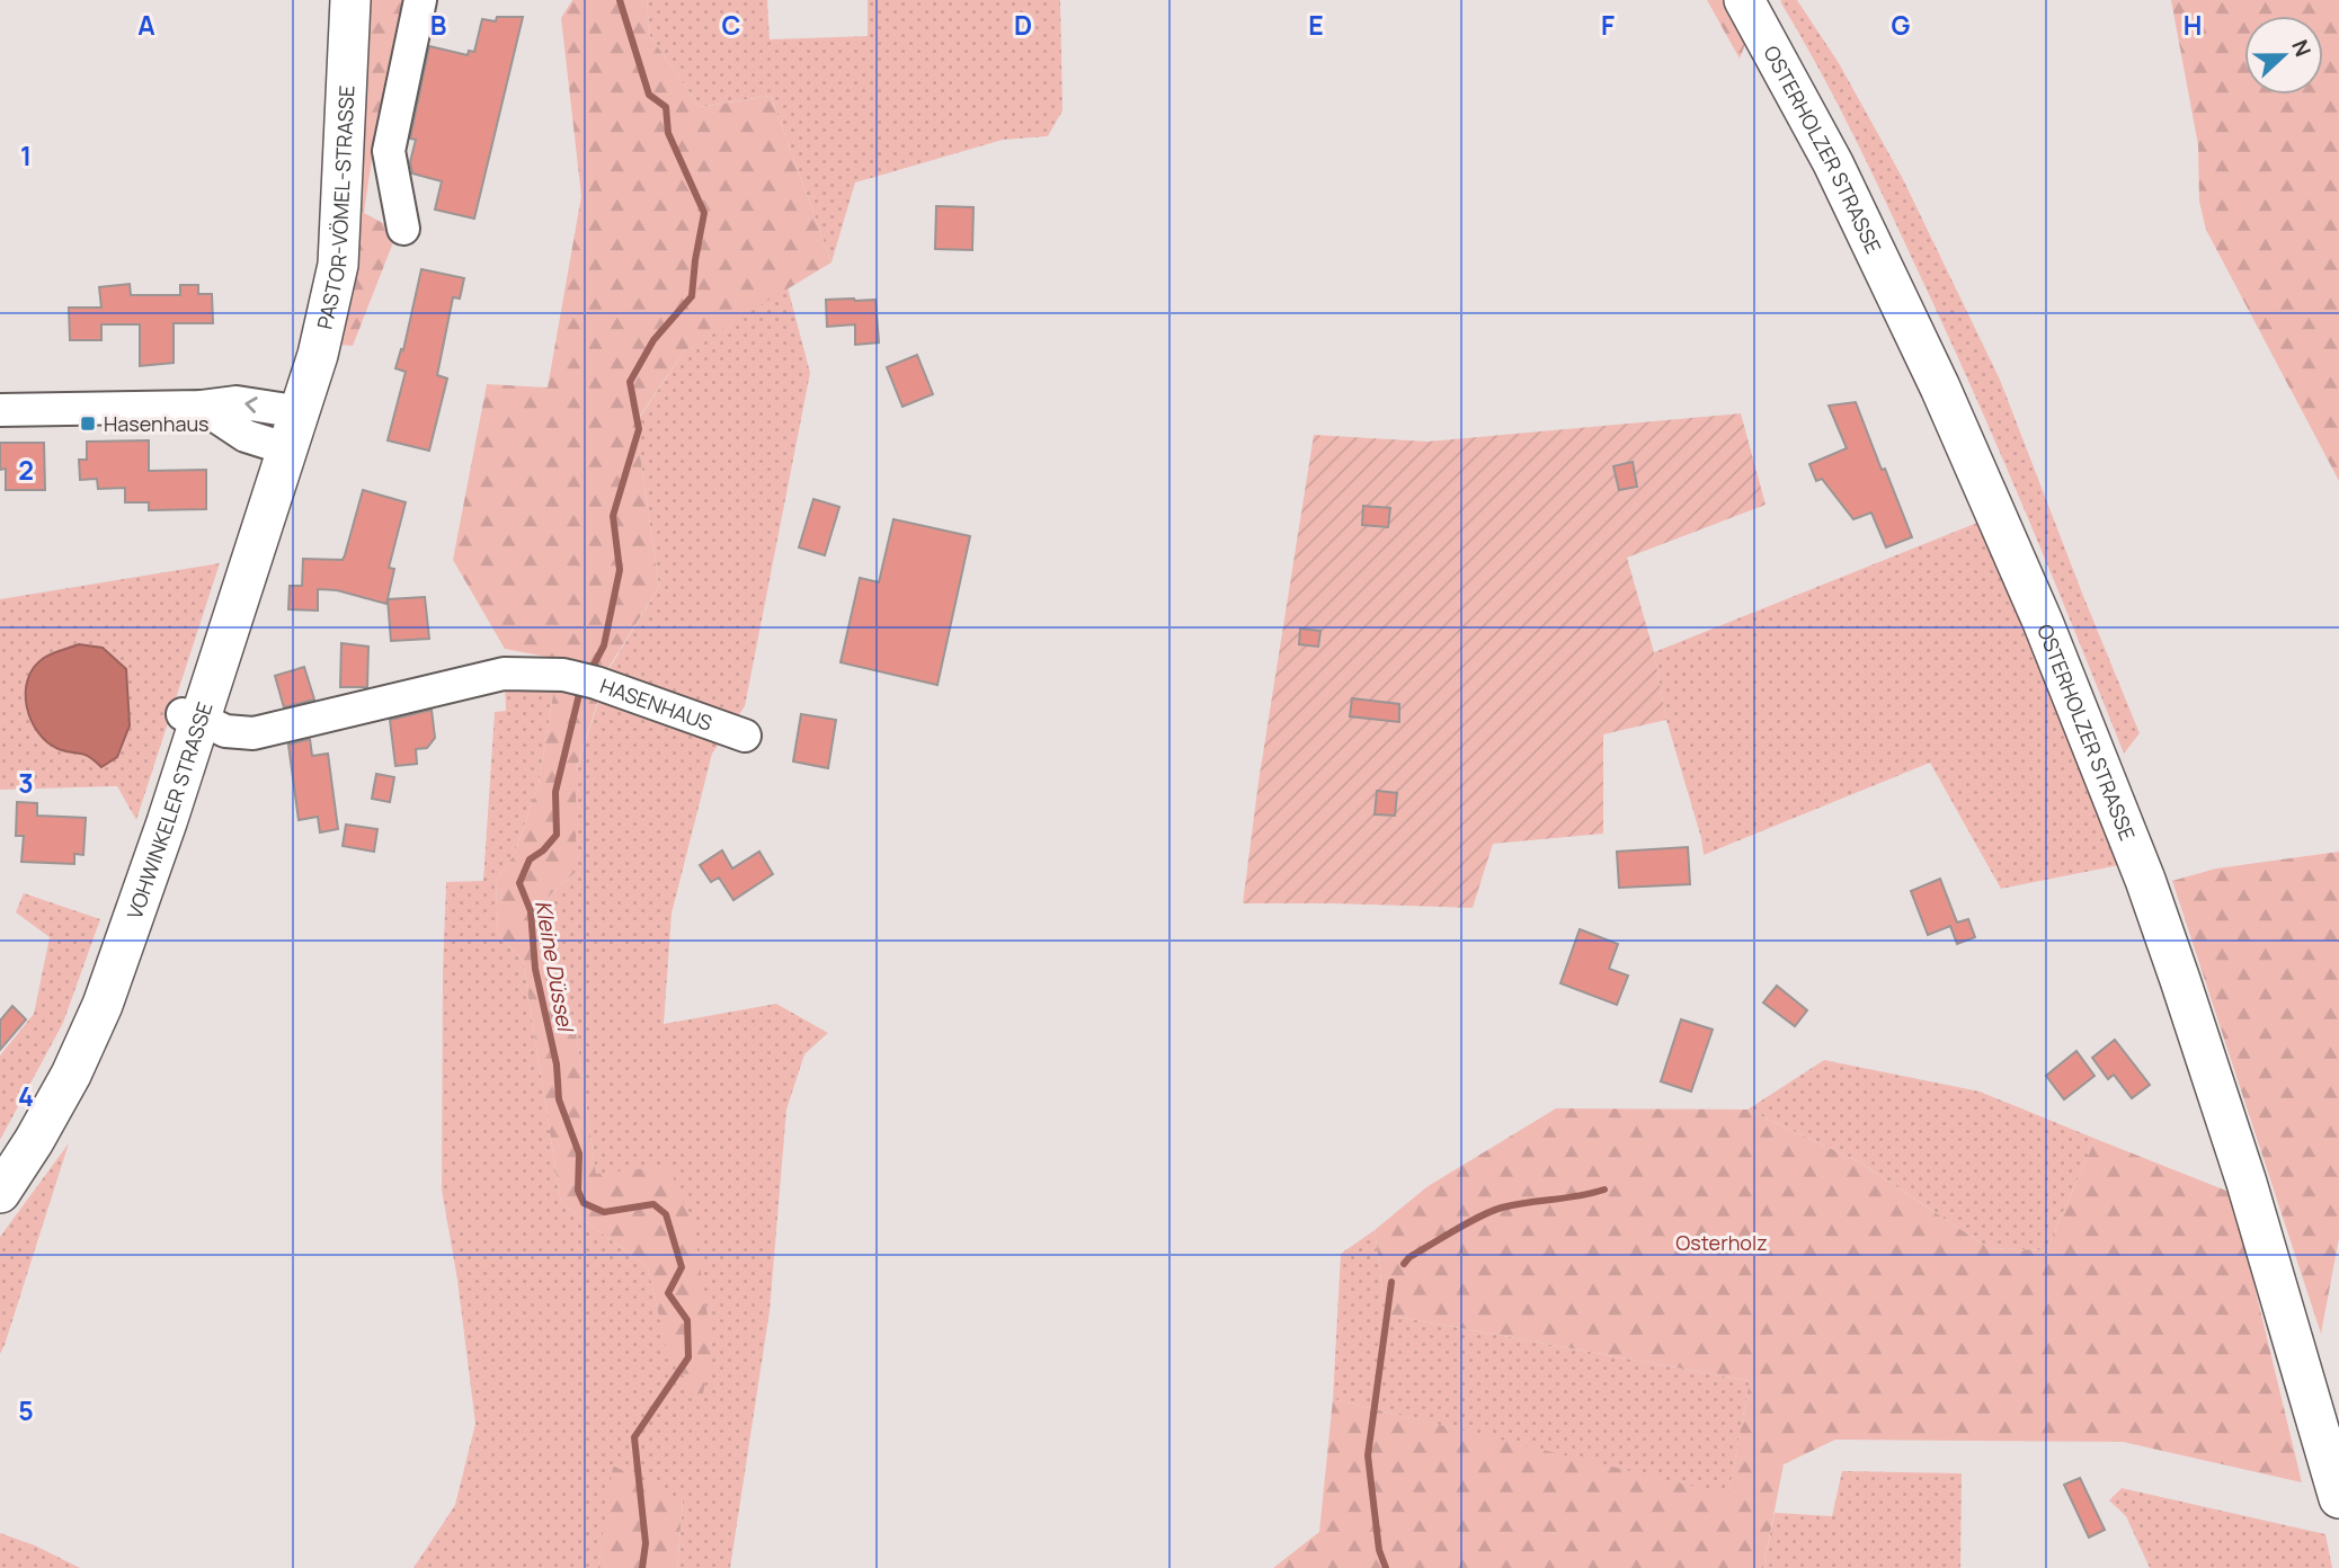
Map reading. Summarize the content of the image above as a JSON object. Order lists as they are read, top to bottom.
{
  "streets": {
    "main road": ["OSTERHOLZER STRASSE", "PASTOR-VÖMEL-STRASSE", "VOHWINKELER STRASSE"],
    "street": ["HASENHAUS"]
  },
  "crossings": [
    ["PASTOR-VÖMEL-STRASSE", "VOHWINKELER STRASSE"],
    ["HASENHAUS", "VOHWINKELER STRASSE"]
  ],
  "water": ["Kleine Düssel"],
  "parks": ["Osterholz"],
  "places": {
    "transit": ["Hasenhaus"]
  },
  "north": "right",
  "grid": {
    "columns": [
      "A",
      "B",
      "C",
      "D",
      "E",
      "F",
      "G",
      "H"
    ],
    "rows": [
      "1",
      "2",
      "3",
      "4",
      "5"
    ]
  }
}
